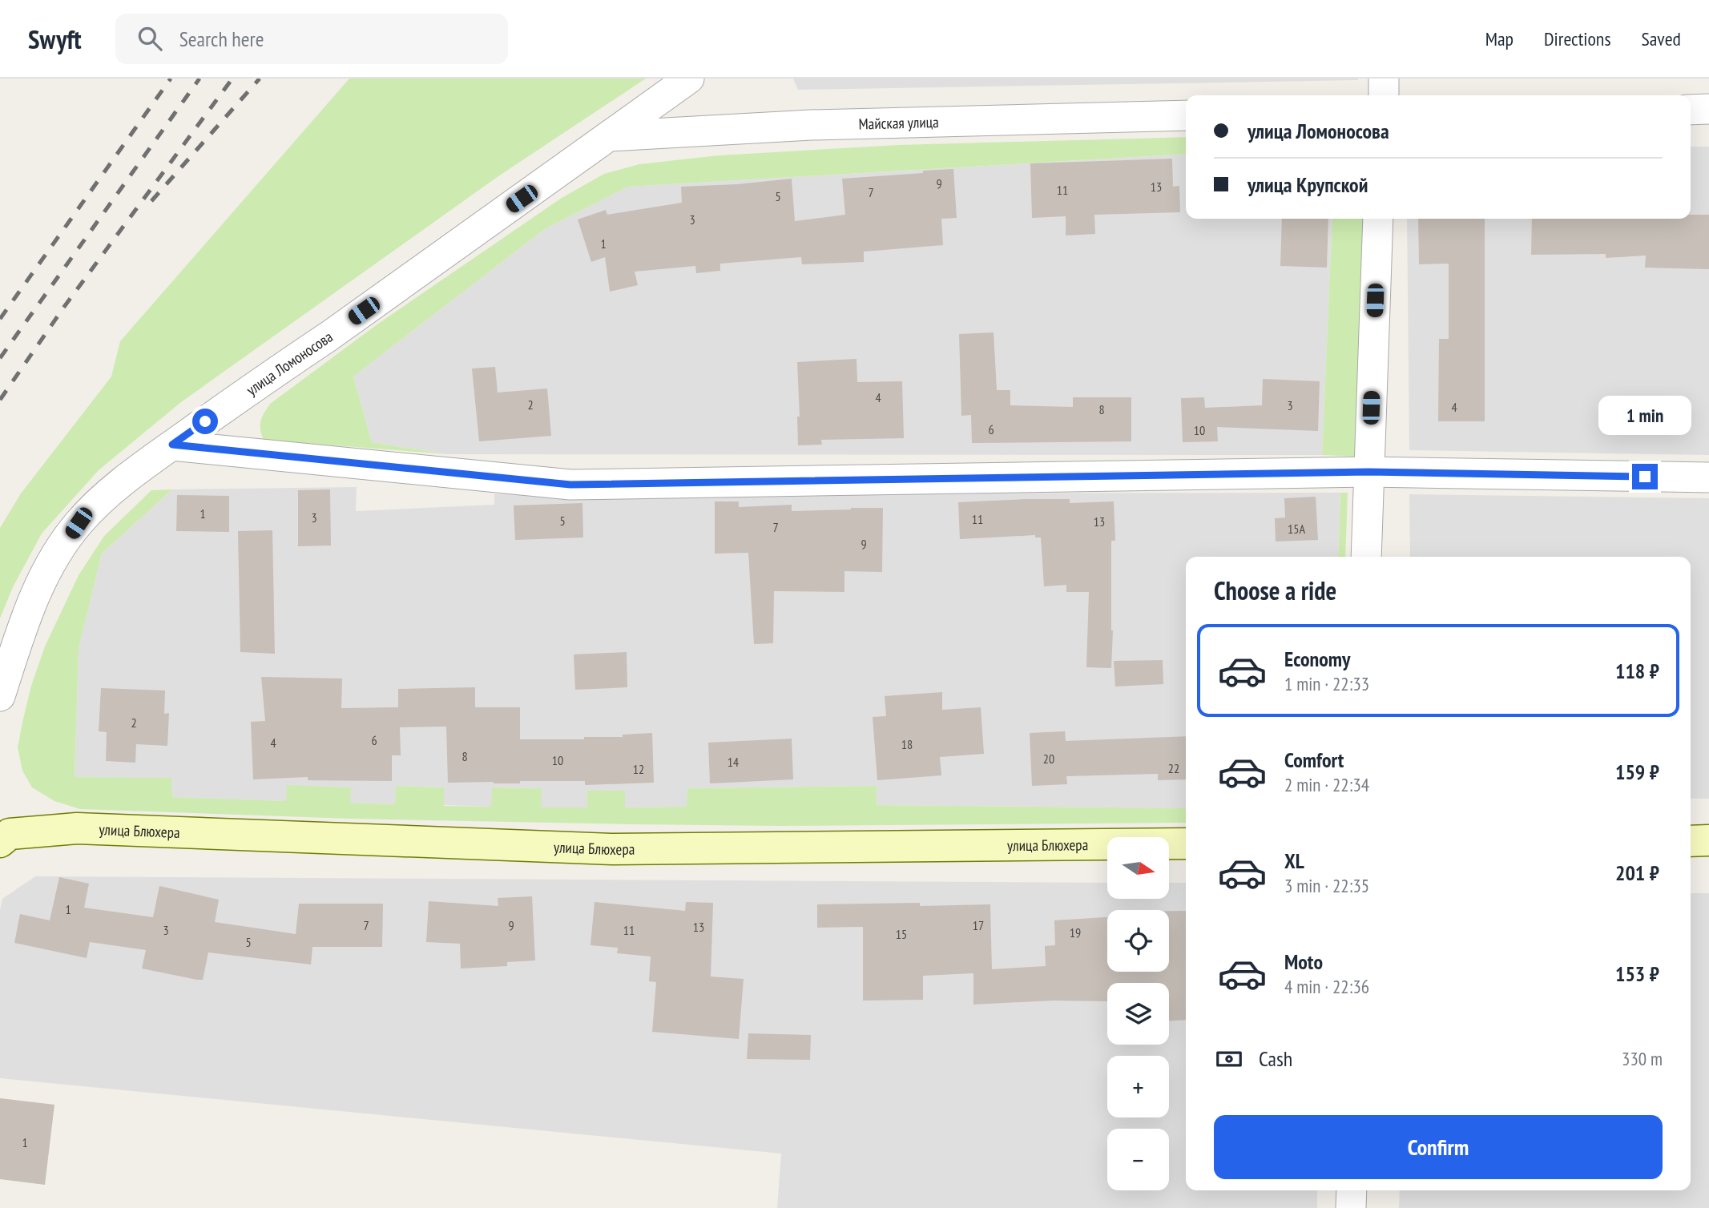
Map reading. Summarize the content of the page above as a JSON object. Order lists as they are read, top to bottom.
{
  "streets": {
    "street": ["Майская улица", "улица Ломоносова", "улица Блюхера"]
  },
  "crossings": [
    ["Майская улица", "улица Ломоносова"]
  ],
  "house_numbers": [
    "9",
    "13",
    "11",
    "7",
    "5",
    "3",
    "1",
    "4",
    "2",
    "3",
    "4",
    "8",
    "6",
    "10",
    "1",
    "3",
    "11",
    "5",
    "13",
    "7",
    "15А",
    "9",
    "2",
    "6",
    "4",
    "18",
    "8",
    "20",
    "10",
    "14",
    "22",
    "12",
    "1",
    "7",
    "9",
    "17",
    "13",
    "3",
    "11",
    "19",
    "15",
    "5",
    "1"
  ],
  "north": "right",
  "page": {
    "header": "Swyft",
    "search": "Search here",
    "nav": ["Map", "Directions", "Saved"],
    "banner": ["улица Ломоносова", "улица Крупской"],
    "bubble": "1 min",
    "heading": "Choose a ride",
    "list": [
      {
        "name": "Economy",
        "note": "1 min · 22:33",
        "value": "118 ₽"
      },
      {
        "name": "Comfort",
        "note": "2 min · 22:34",
        "value": "159 ₽"
      },
      {
        "name": "XL",
        "note": "3 min · 22:35",
        "value": "201 ₽"
      },
      {
        "name": "Moto",
        "note": "4 min · 22:36",
        "value": "153 ₽"
      }
    ],
    "map_buttons": ["+", "−"],
    "pay": ["Cash", "330 m"],
    "buttons": "Confirm"
  }
}
